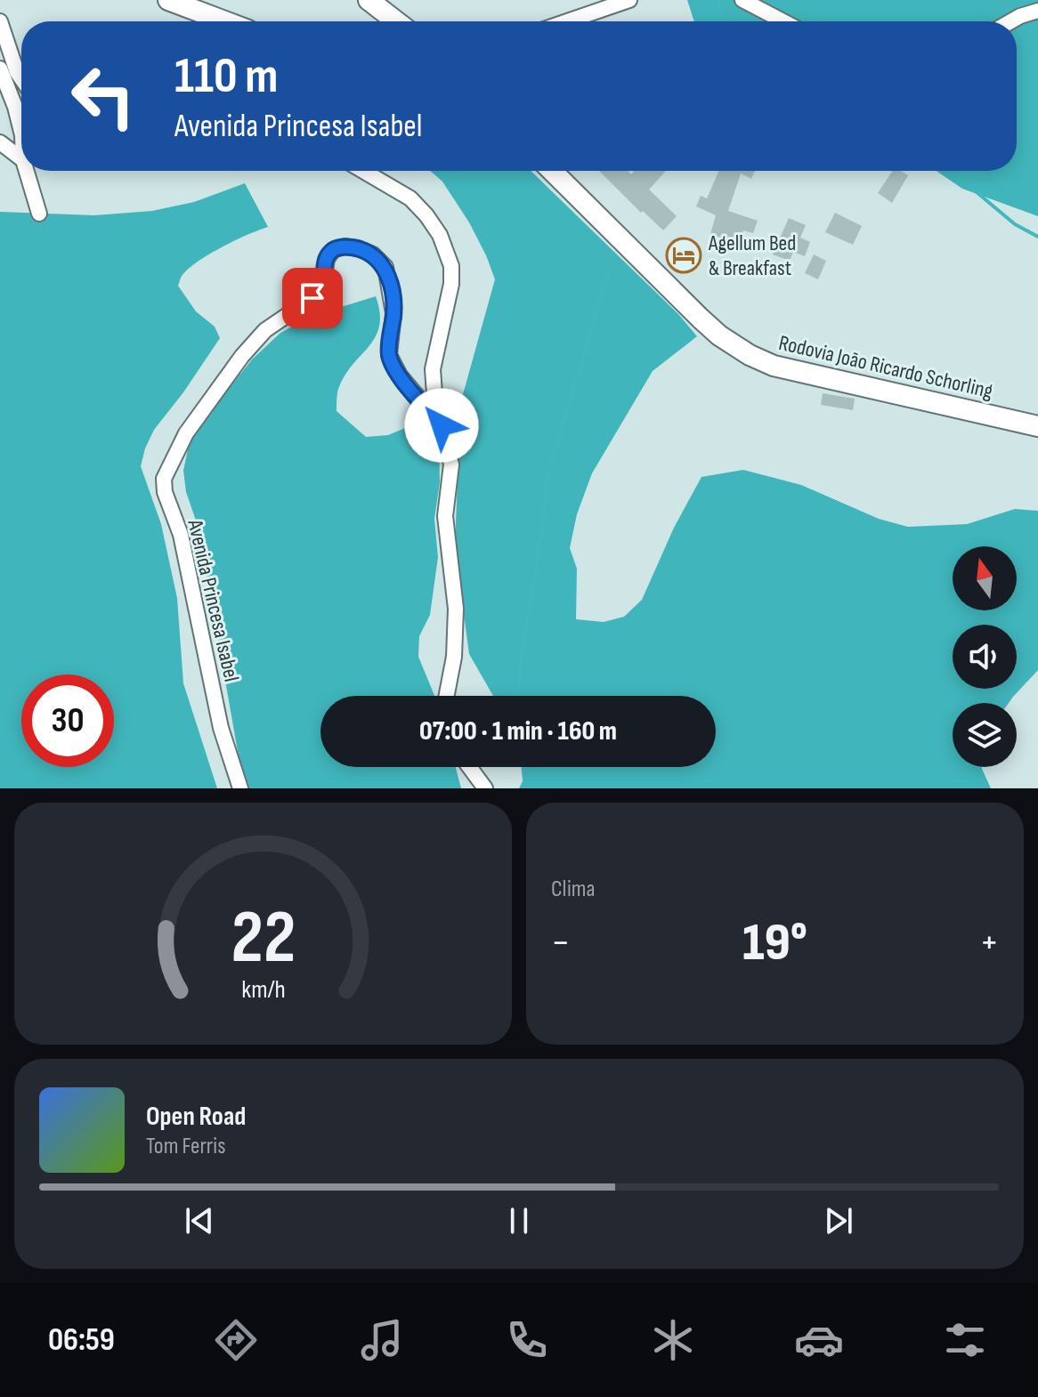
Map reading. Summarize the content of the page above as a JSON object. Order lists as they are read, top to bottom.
{
  "streets": {
    "main road": ["Rodovia João Ricardo Schorling"],
    "street": ["Avenida Princesa Isabel"]
  },
  "places": {
    "hotel": ["Agellum Bed & Breakfast"]
  },
  "north": "top",
  "page": {
    "turn": ["110 m", "Avenida Princesa Isabel"],
    "limit": "30",
    "trip": "07:00 · 1 min · 160 m",
    "tile": "Clima",
    "heat": ["−", "19°", "+"],
    "song": ["Open Road", "Tom Ferris"],
    "tabs": "06:59",
    "gauge": ["22", "km/h"]
  }
}
